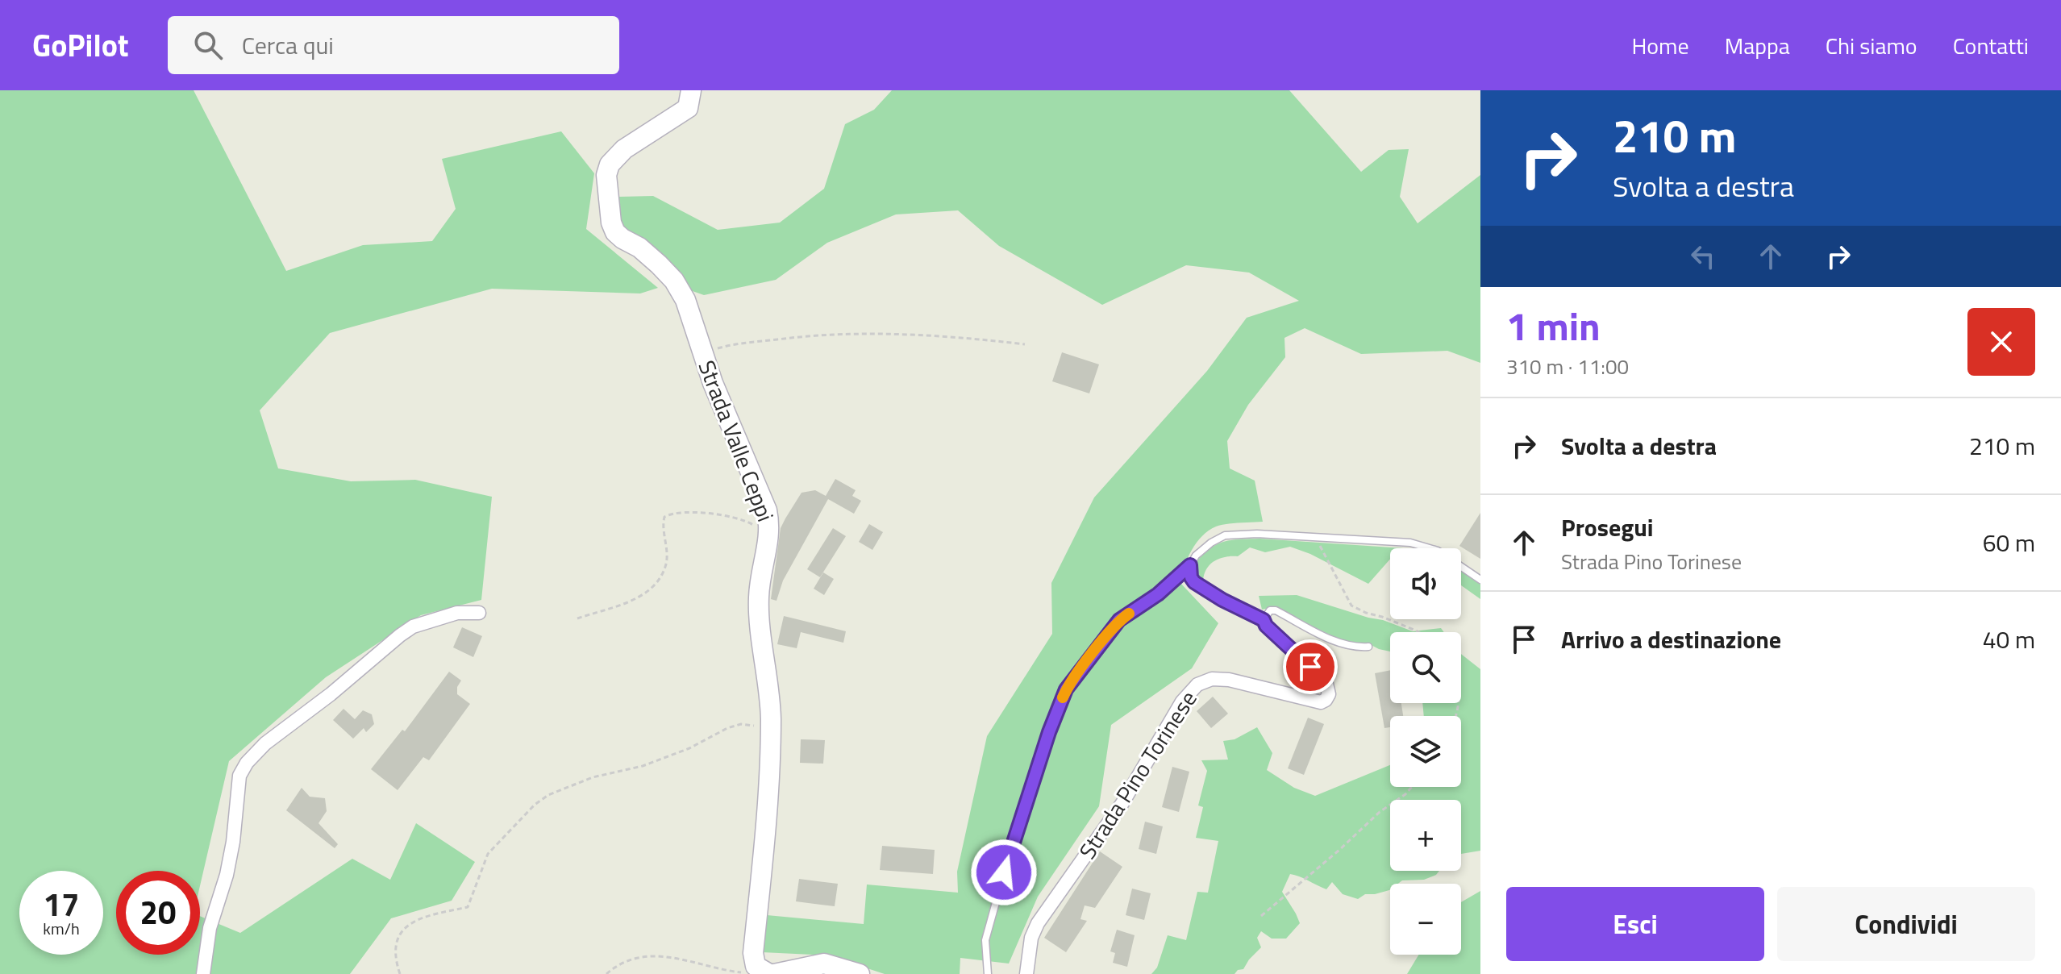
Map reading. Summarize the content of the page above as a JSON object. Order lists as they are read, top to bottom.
{
  "streets": {
    "street": ["Strada Valle Ceppi", "Strada Pino Torinese"]
  },
  "page": {
    "header": "GoPilot",
    "search": "Cerca qui",
    "nav": [
      "Home",
      "Mappa",
      "Chi siamo",
      "Contatti"
    ],
    "turn": ["210 m", "Svolta a destra"],
    "heading": ["1 min", "310 m · 11:00"],
    "list": [
      {
        "name": "Svolta a destra",
        "value": "210 m"
      },
      {
        "name": "Prosegui",
        "note": "Strada Pino Torinese",
        "value": "60 m"
      },
      {
        "name": "Arrivo a destinazione",
        "value": "40 m"
      }
    ],
    "map_buttons": ["+", "−"],
    "speed": "17 km/h",
    "limit": "20",
    "buttons": ["Esci", "Condividi"]
  }
}
